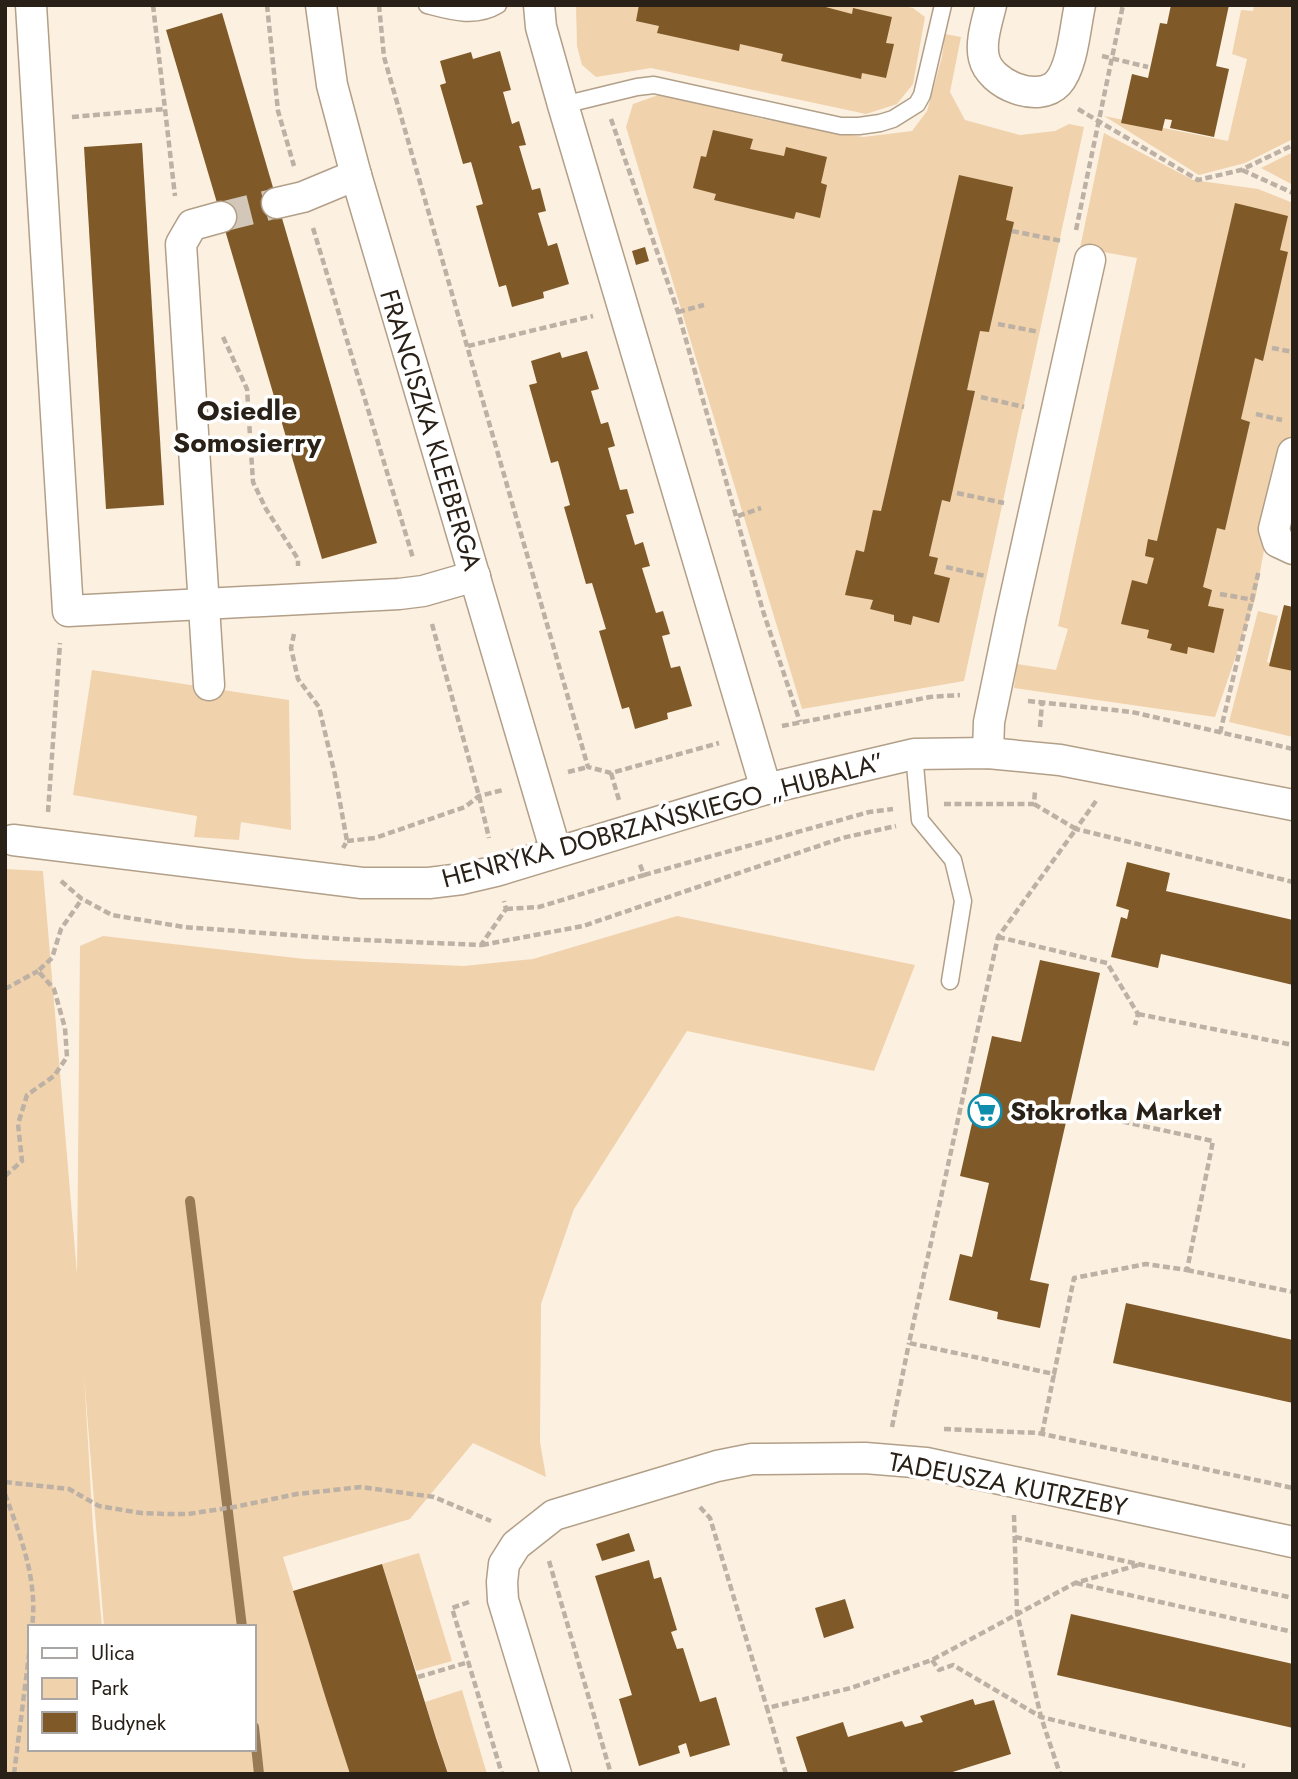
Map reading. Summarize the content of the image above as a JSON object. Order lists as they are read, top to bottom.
{
  "streets": {
    "street": ["FRANCISZKA KLEEBERGA", "HENRYKA DOBRZAŃSKIEGO „HUBALA”", "TADEUSZA KUTRZEBY"]
  },
  "crossings": [
    ["FRANCISZKA KLEEBERGA", "HENRYKA DOBRZAŃSKIEGO „HUBALA”"]
  ],
  "districts": ["Osiedle Somosierry"],
  "places": {
    "supermarket": ["Stokrotka Market"]
  },
  "legend": ["Ulica", "Park", "Budynek"]
}
